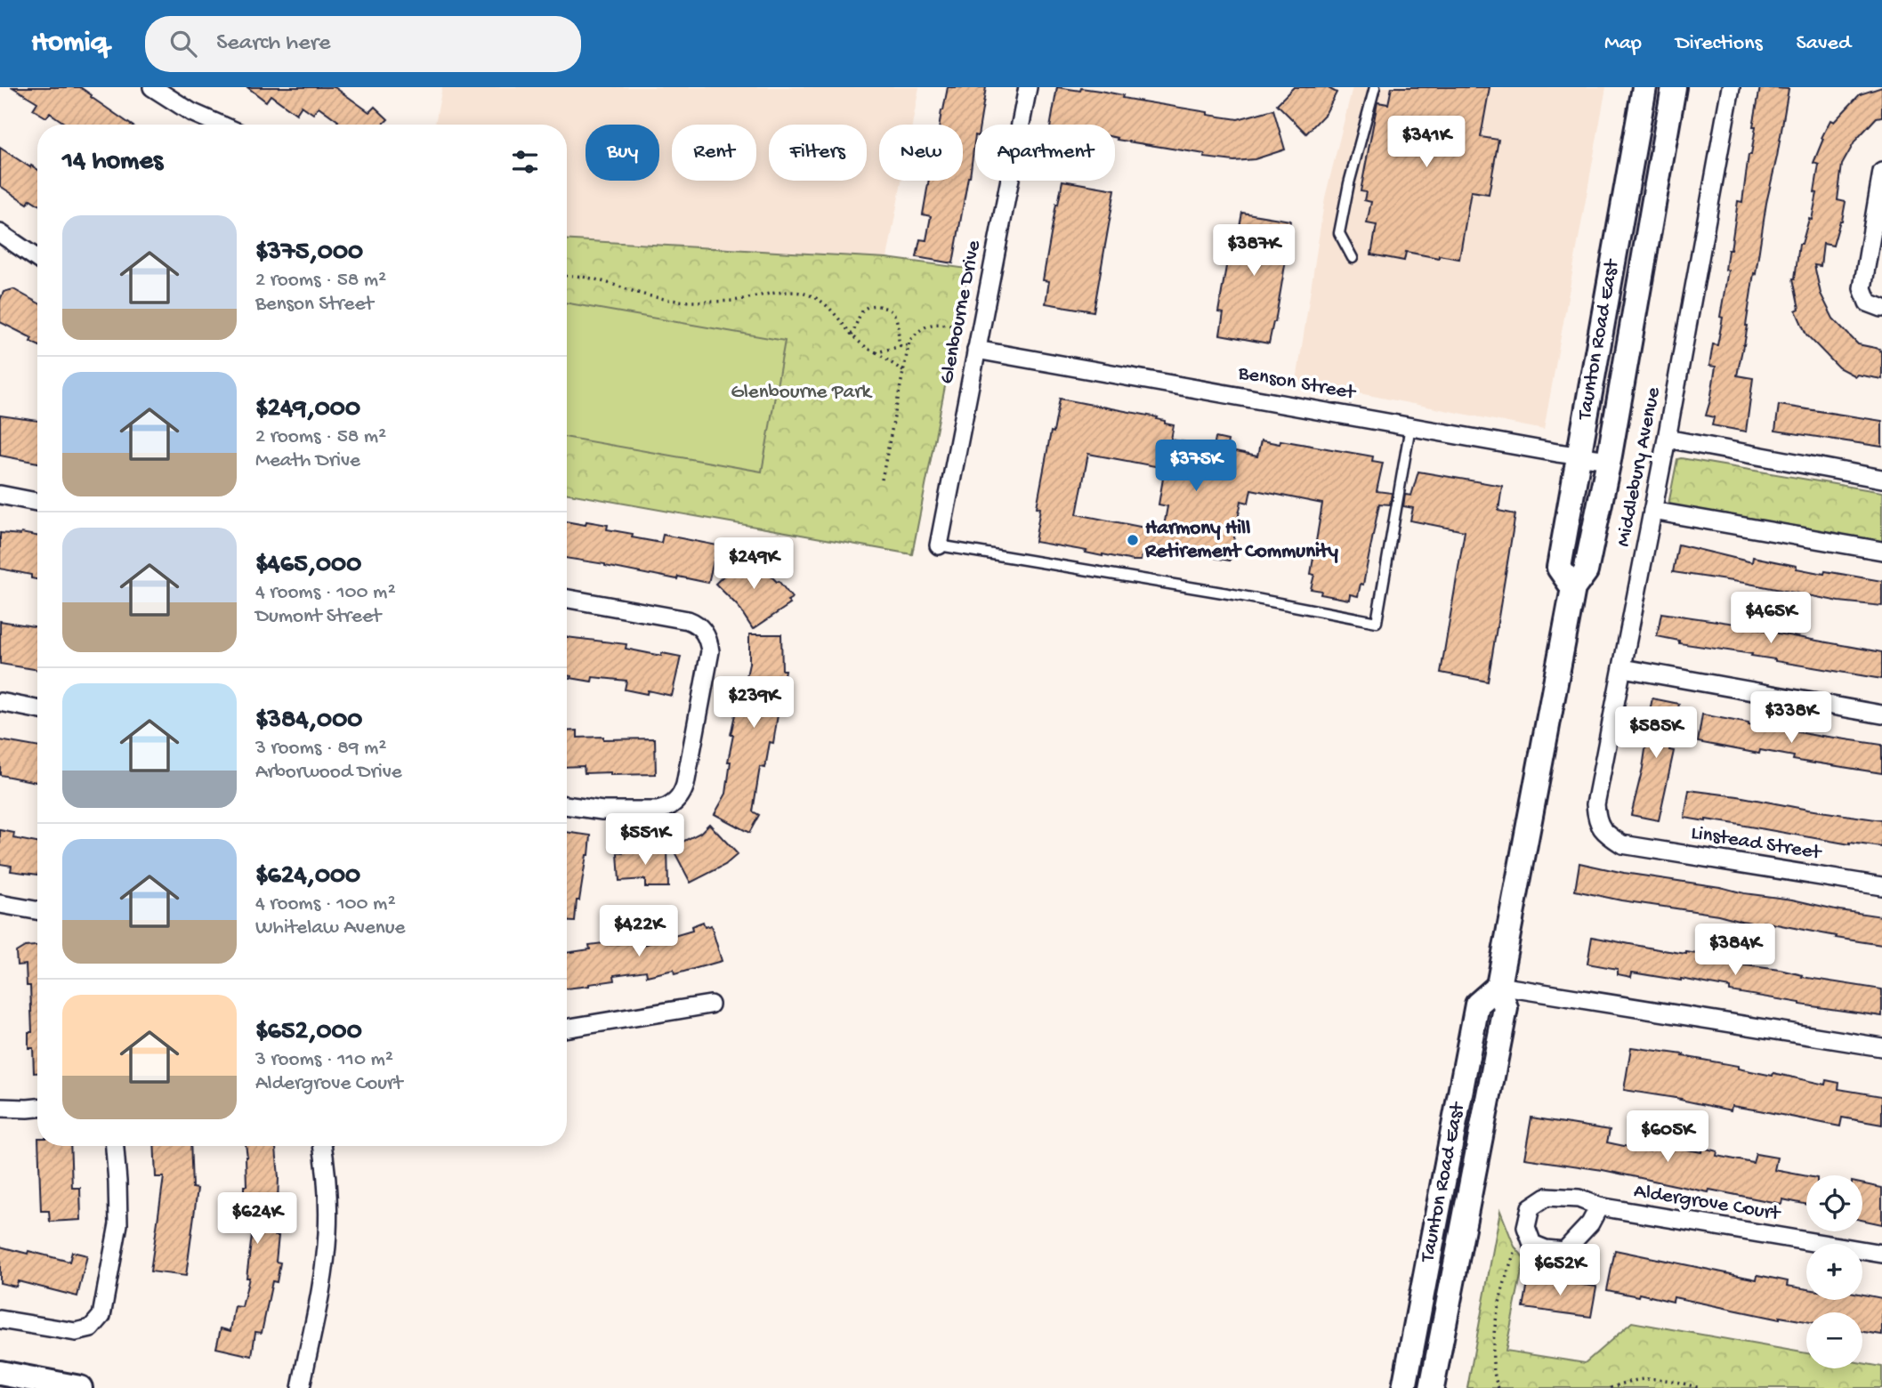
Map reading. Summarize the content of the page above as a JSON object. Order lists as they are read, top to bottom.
{
  "streets": {
    "main road": ["Taunton Road East"],
    "street": [
      "Glenbourne Drive",
      "Benson Street",
      "Middlebury Avenue",
      "Linstead Street",
      "Aldergrove Court"
    ]
  },
  "crossings": [
    ["Glenbourne Drive", "Benson Street"],
    ["Taunton Road East", "Benson Street"],
    ["Middlebury Avenue", "Linstead Street"]
  ],
  "parks": ["Glenbourne Park"],
  "places": ["Harmony Hill Retirement Community"],
  "page": {
    "header": "Homiq",
    "search": "Search here",
    "nav": ["Map", "Directions", "Saved"],
    "price": [
      "$341K",
      "$387K",
      "$375K",
      "$249K",
      "$465K",
      "$239K",
      "$338K",
      "$585K",
      "$551K",
      "$422K",
      "$384K",
      "$605K",
      "$624K",
      "$652K"
    ],
    "chip": [
      "Buy",
      "Rent",
      "Filters",
      "New",
      "Apartment"
    ],
    "heading": "14 homes",
    "list": [
      {
        "name": "$375,000",
        "note": "2 rooms · 58 m² · Benson Street"
      },
      {
        "name": "$249,000",
        "note": "2 rooms · 58 m² · Meath Drive"
      },
      {
        "name": "$465,000",
        "note": "4 rooms · 100 m² · Dumont Street"
      },
      {
        "name": "$384,000",
        "note": "3 rooms · 89 m² · Arborwood Drive"
      },
      {
        "name": "$624,000",
        "note": "4 rooms · 100 m² · Whitelaw Avenue"
      },
      {
        "name": "$652,000",
        "note": "3 rooms · 110 m² · Aldergrove Court"
      }
    ],
    "map_buttons": ["+", "−"]
  }
}
